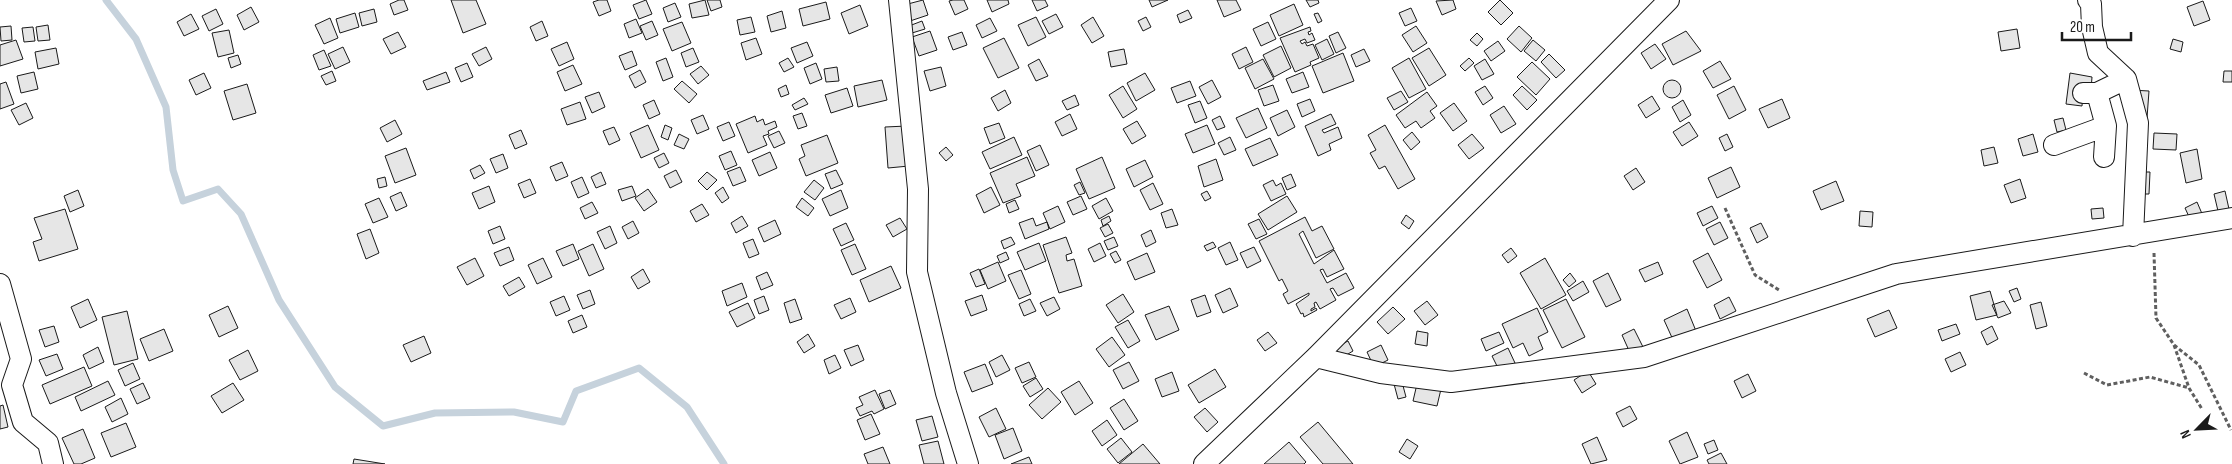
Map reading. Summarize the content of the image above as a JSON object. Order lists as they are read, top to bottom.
{
  "scale_bar": "20 m",
  "north": "bottom left"
}
